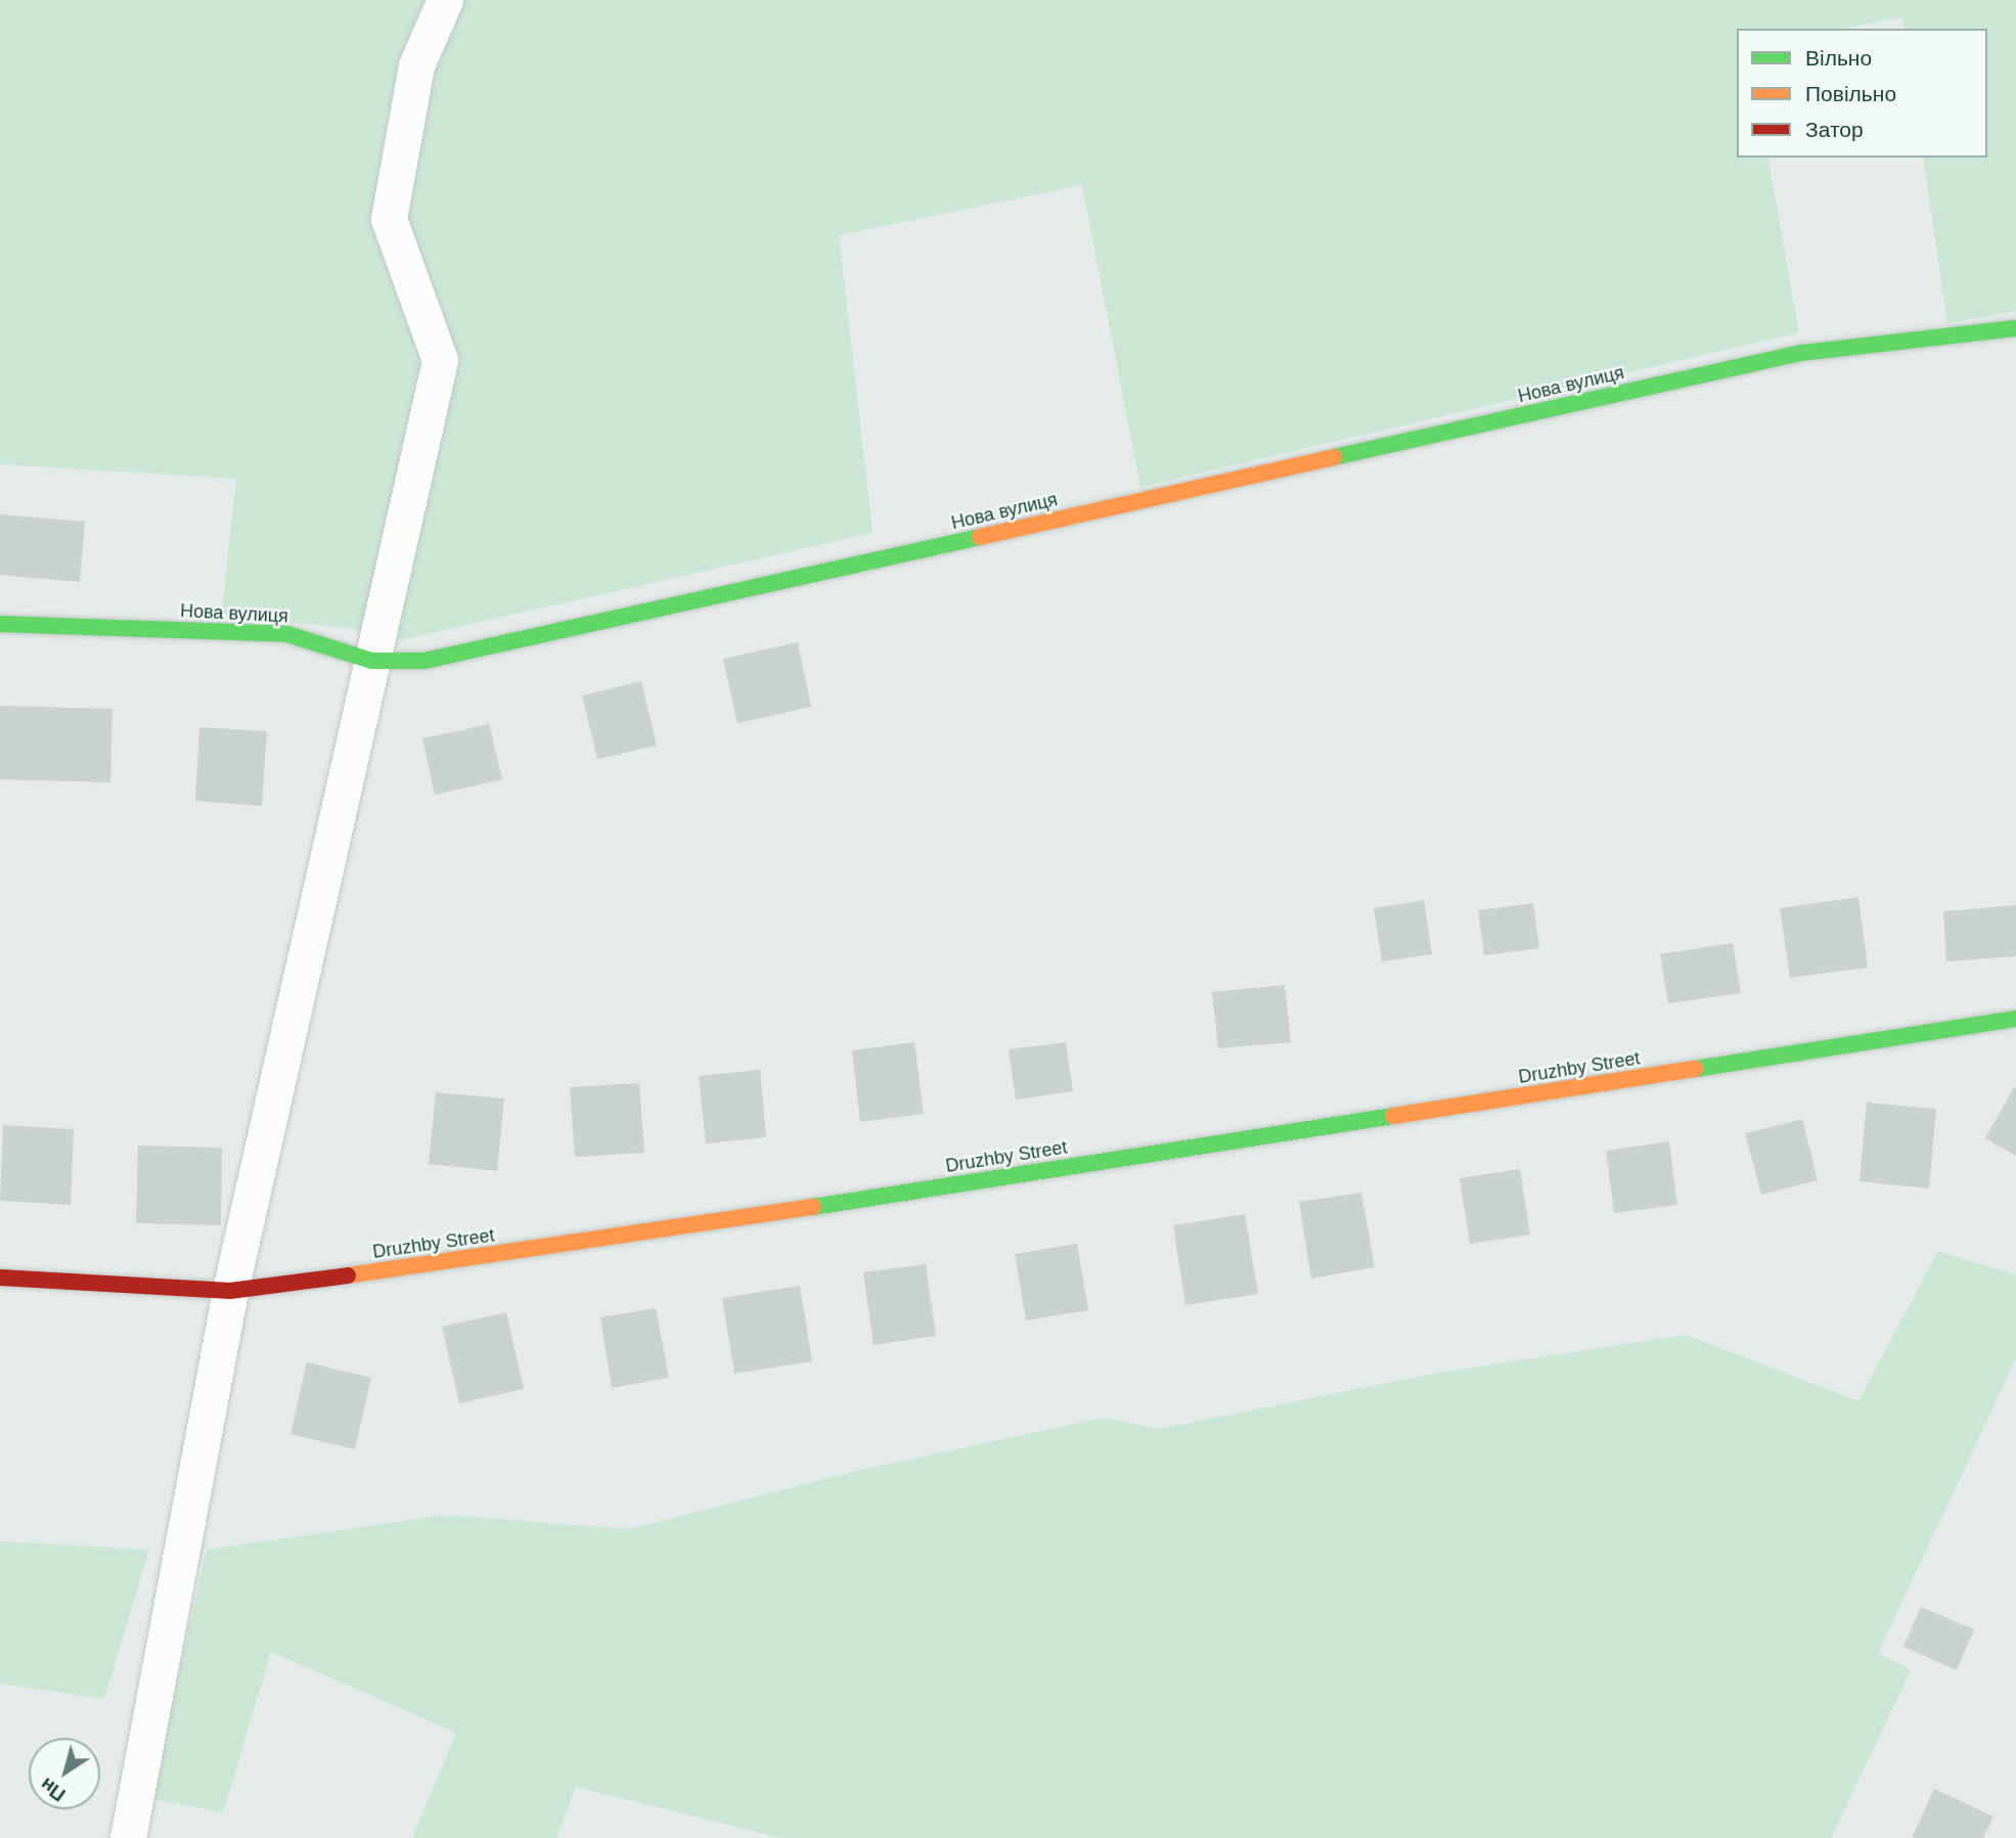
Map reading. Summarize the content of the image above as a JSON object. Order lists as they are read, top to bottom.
{
  "streets": {
    "street": ["Нова вулиця", "Druzhby Street"]
  },
  "legend": ["Вільно", "Повільно", "Затор"],
  "north": "bottom left"
}
